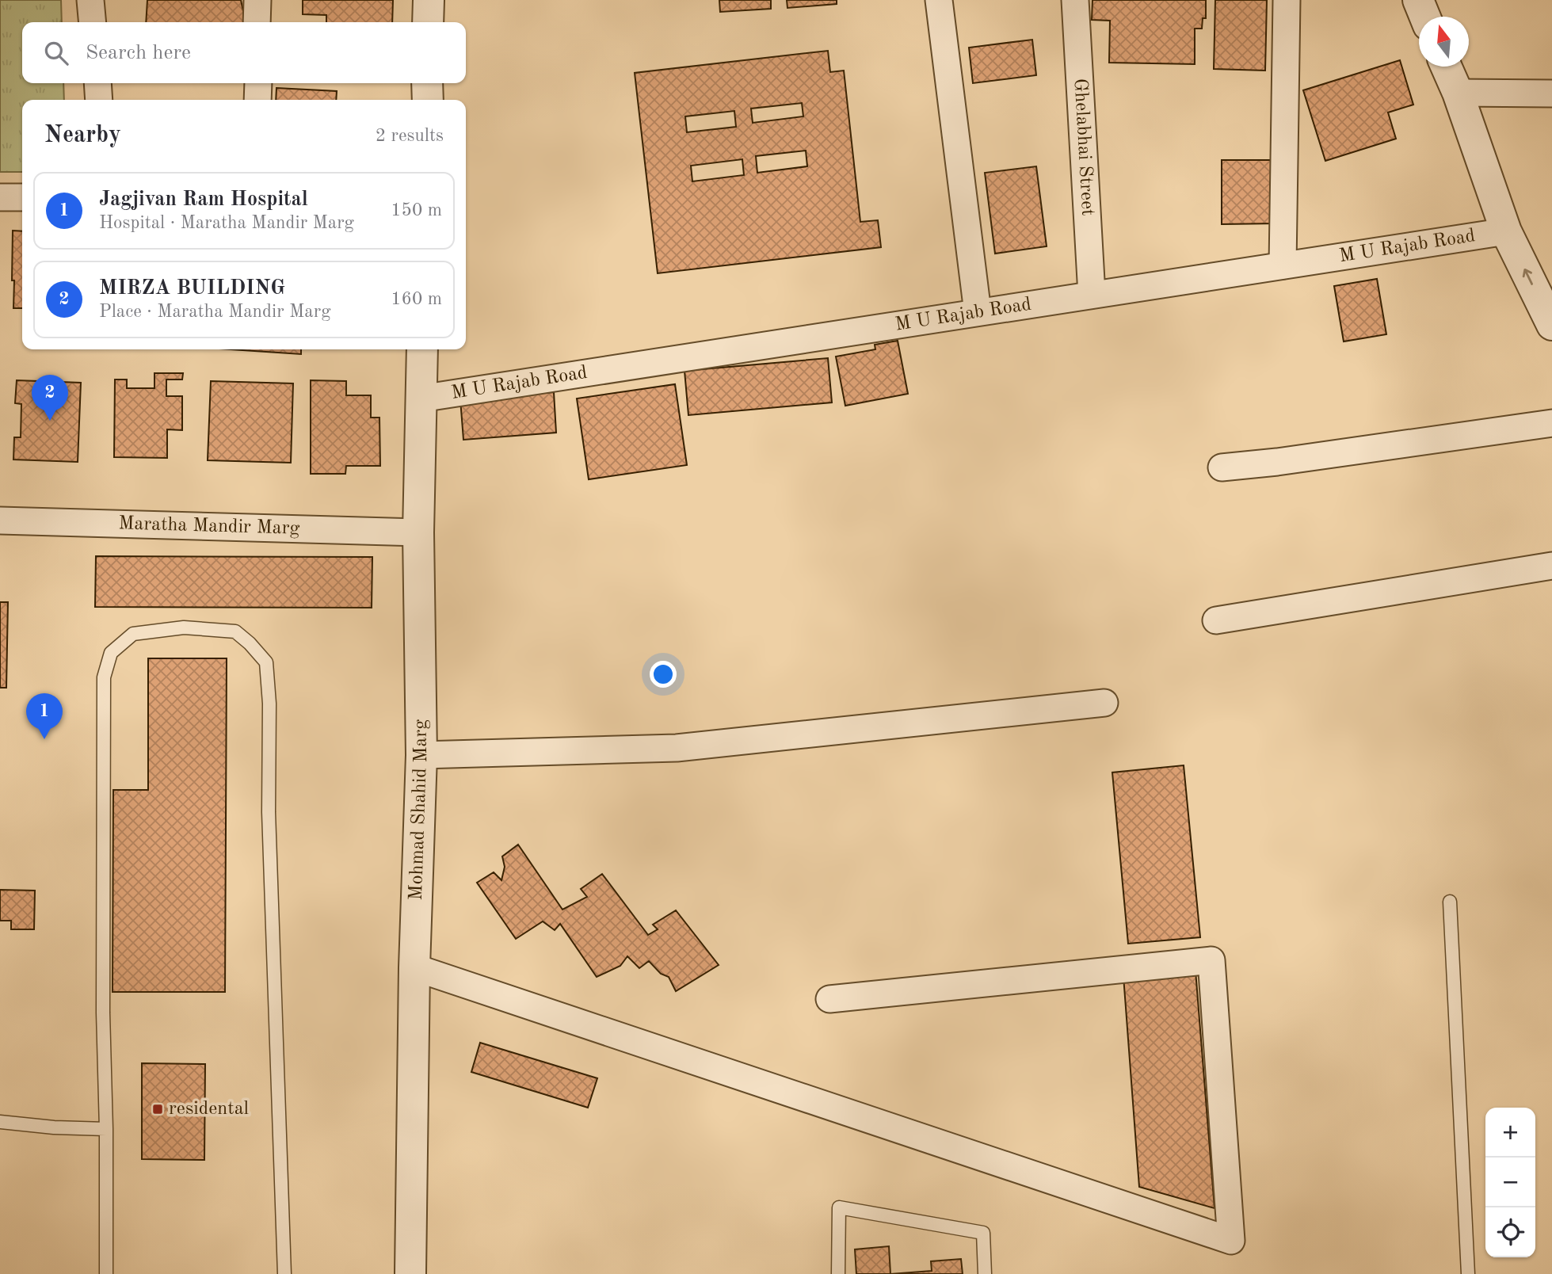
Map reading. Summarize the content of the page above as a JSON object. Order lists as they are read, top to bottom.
{
  "streets": {
    "street": [
      "Ghelabhai Street",
      "M U Rajab Road",
      "Maratha Mandir Marg",
      "Mohmad Shahid Marg"
    ]
  },
  "crossings": [
    ["Ghelabhai Street", "M U Rajab Road"],
    ["M U Rajab Road", "Mohmad Shahid Marg"],
    ["Maratha Mandir Marg", "Mohmad Shahid Marg"]
  ],
  "places": {
    "transit": ["residental"]
  },
  "north": "top",
  "page": {
    "search": "Search here",
    "heading": ["Nearby", "2 results"],
    "list": [
      {
        "mark": "1",
        "name": "Jagjivan Ram Hospital",
        "note": "Hospital · Maratha Mandir Marg",
        "value": "150 m"
      },
      {
        "mark": "2",
        "name": "MIRZA BUILDING",
        "note": "Place · Maratha Mandir Marg",
        "value": "160 m"
      }
    ],
    "pins": ["2", "1"],
    "map_buttons": ["+", "−"]
  }
}
